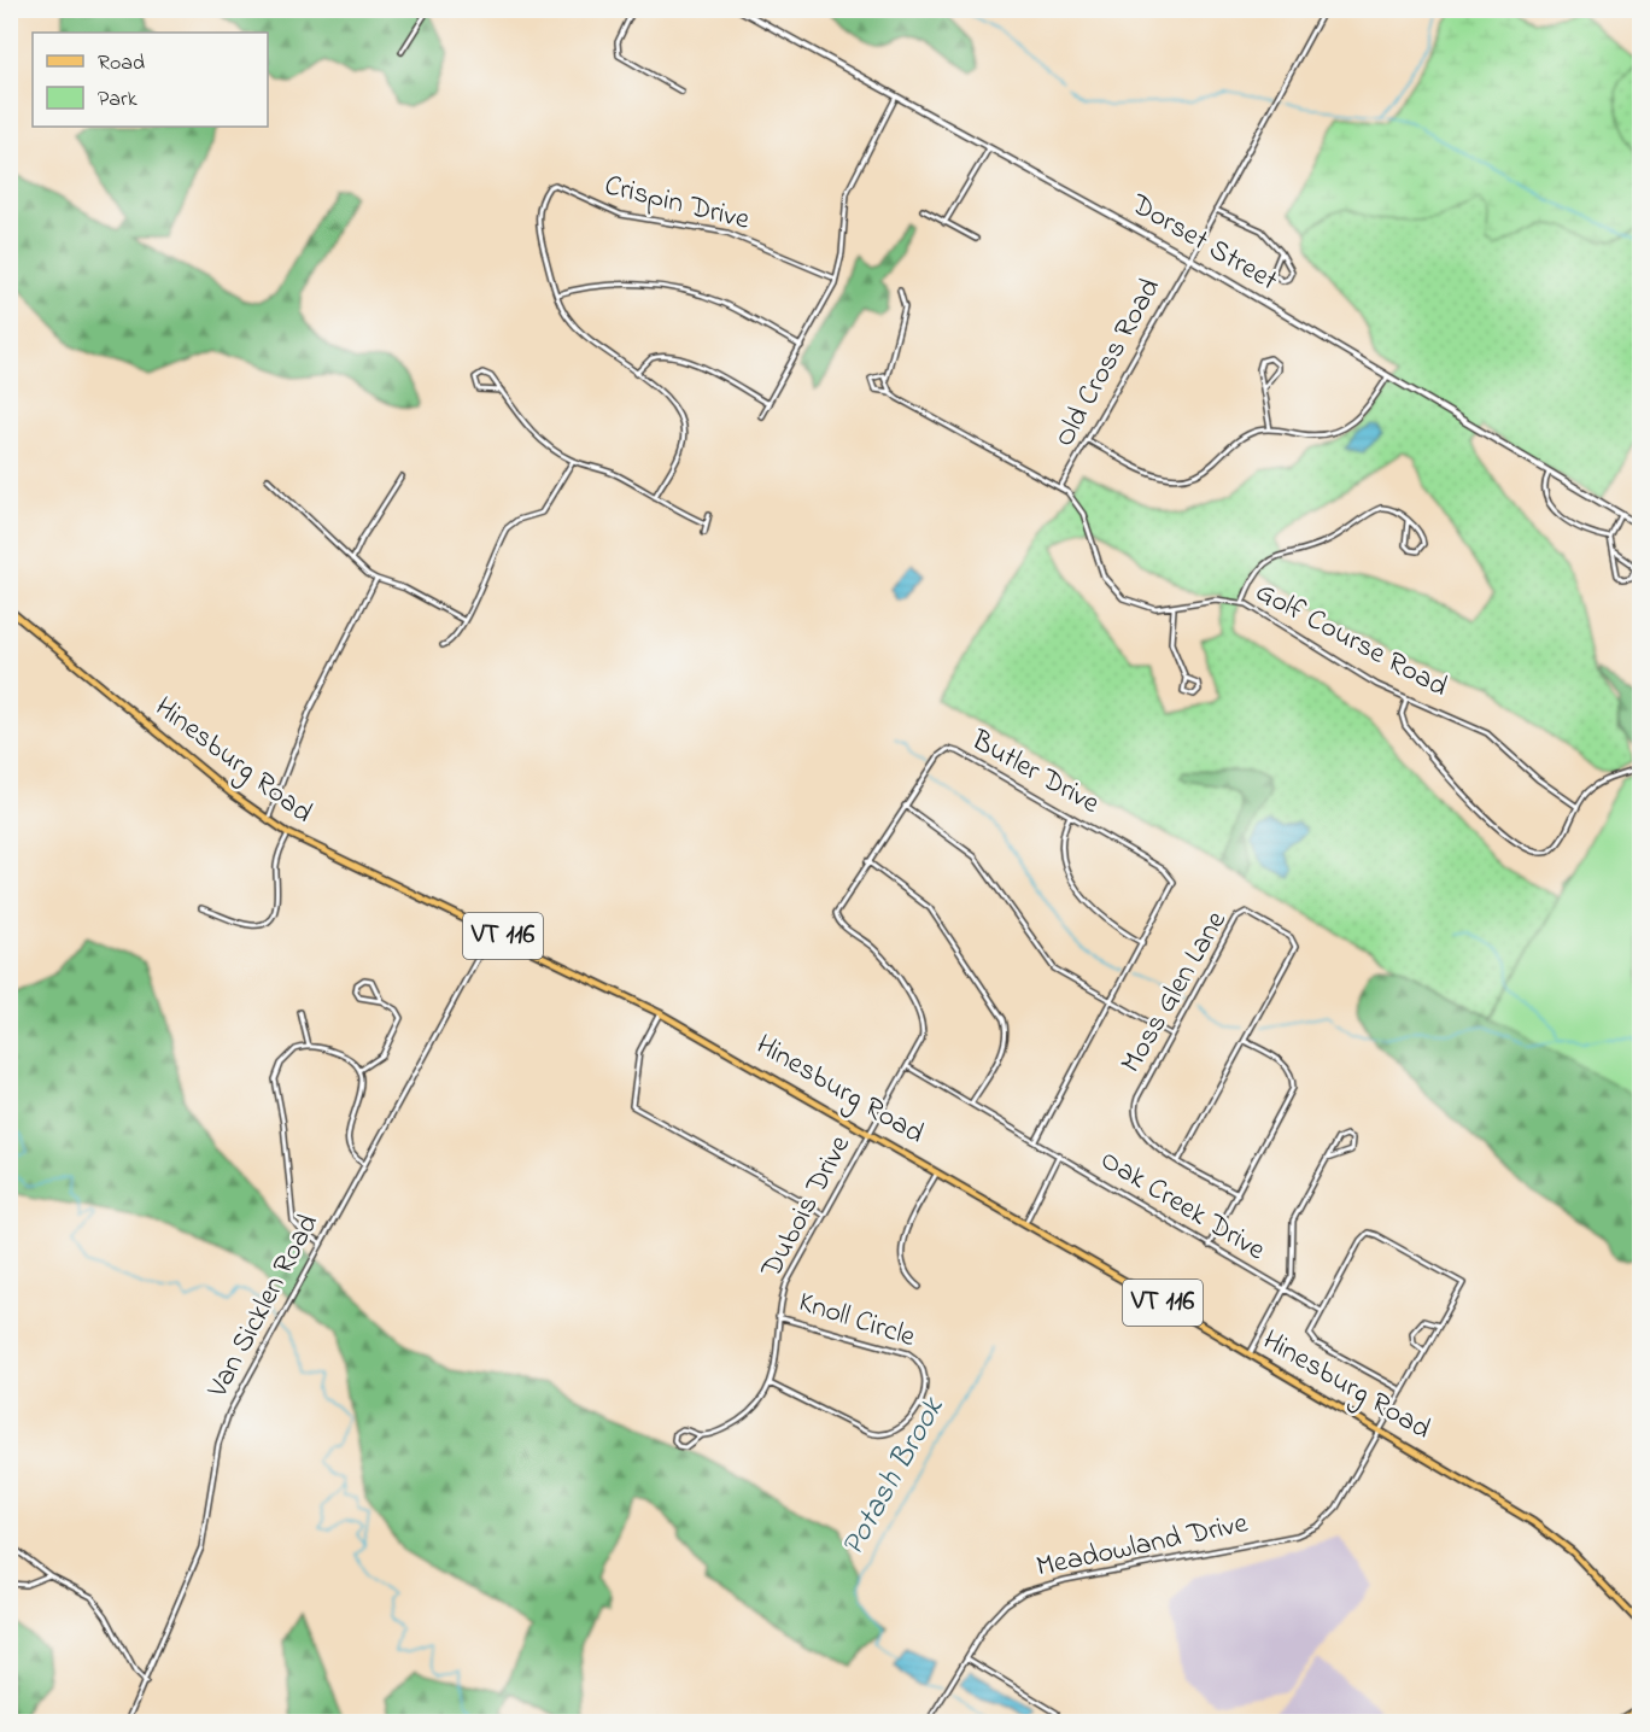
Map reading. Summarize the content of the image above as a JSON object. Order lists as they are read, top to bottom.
{
  "streets": {
    "main road": ["Hinesburg Road", "VT 116"],
    "street": [
      "Crispin Drive",
      "Dorset Street",
      "Old Cross Road",
      "Golf Course Road",
      "Butler Drive",
      "Moss Glen Lane",
      "Oak Creek Drive",
      "Dubois Drive",
      "Van Sicklen Road",
      "Knoll Circle",
      "Meadowland Drive"
    ]
  },
  "crossings": [
    ["Dorset Street", "Old Cross Road"],
    ["Old Cross Road", "Golf Course Road"],
    ["Hinesburg Road", "Butler Drive"],
    ["Hinesburg Road", "Dubois Drive"],
    ["Hinesburg Road", "Van Sicklen Road"],
    ["Hinesburg Road", "Meadowland Drive"],
    ["Butler Drive", "Oak Creek Drive"],
    ["Butler Drive", "Dubois Drive"],
    ["Oak Creek Drive", "Meadowland Drive"],
    ["Dubois Drive", "Knoll Circle"]
  ],
  "water": ["Potash Brook"],
  "legend": ["Road", "Park"]
}
